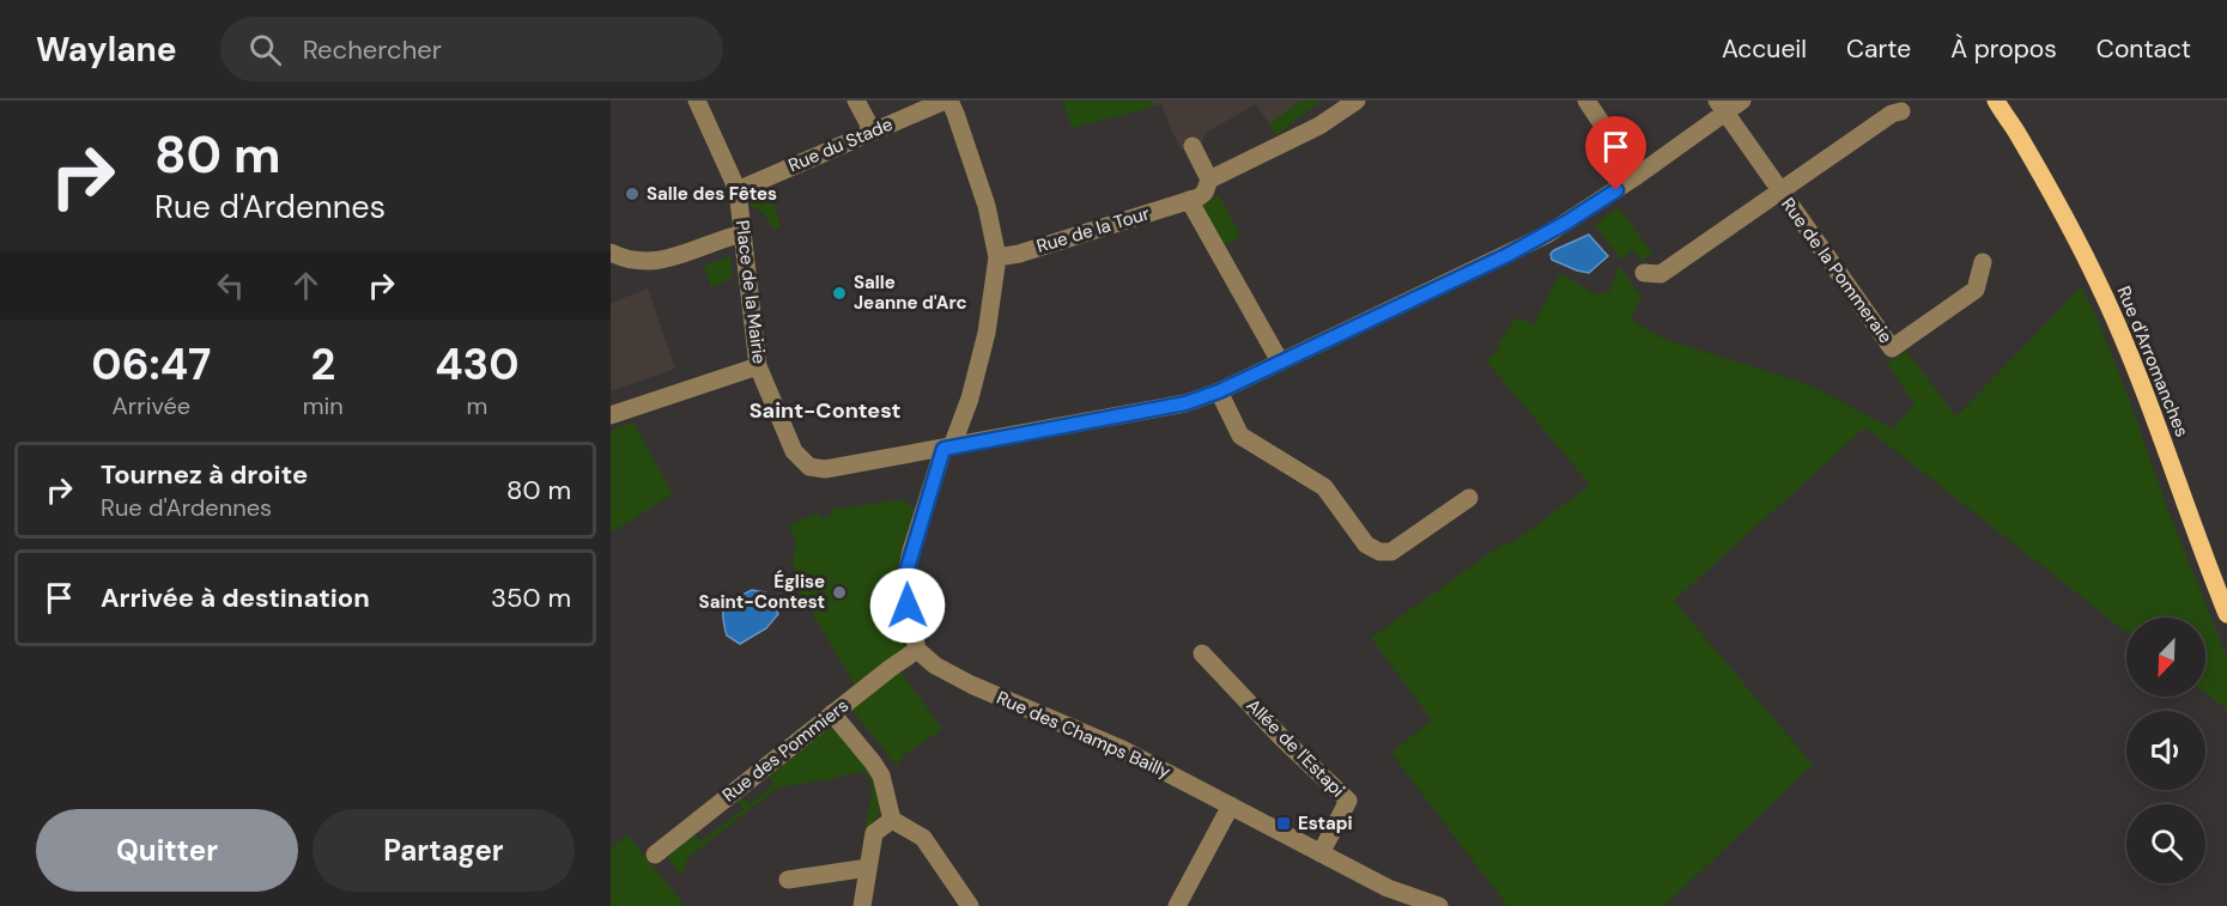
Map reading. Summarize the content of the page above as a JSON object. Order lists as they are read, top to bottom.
{
  "streets": {
    "main road": ["Rue d'Arromanches"],
    "street": [
      "Rue du Stade",
      "Rue de la Tour",
      "Rue de la Pommeraie",
      "Place de la Mairie",
      "Rue des Champs Bailly",
      "Allée de l'Estapi",
      "Rue des Pommiers"
    ]
  },
  "crossings": [
    ["Rue du Stade", "Place de la Mairie"],
    ["Rue des Champs Bailly", "Allée de l'Estapi"],
    ["Rue des Champs Bailly", "Rue des Pommiers"]
  ],
  "districts": ["Saint-Contest"],
  "places": {
    "other": ["Salle des Fêtes", "Salle Jeanne d'Arc", "Église Saint-Contest"],
    "transit": ["Estapi"]
  },
  "north": "bottom left",
  "page": {
    "header": "Waylane",
    "search": "Rechercher",
    "nav": [
      "Accueil",
      "Carte",
      "À propos",
      "Contact"
    ],
    "turn": ["80 m", "Rue d'Ardennes"],
    "eta": [
      "06:47",
      "Arrivée",
      "2",
      "min",
      "430",
      "m"
    ],
    "list": [
      {
        "name": "Tournez à droite",
        "note": "Rue d'Ardennes",
        "value": "80 m"
      },
      {
        "name": "Arrivée à destination",
        "value": "350 m"
      }
    ],
    "buttons": ["Quitter", "Partager"]
  }
}
